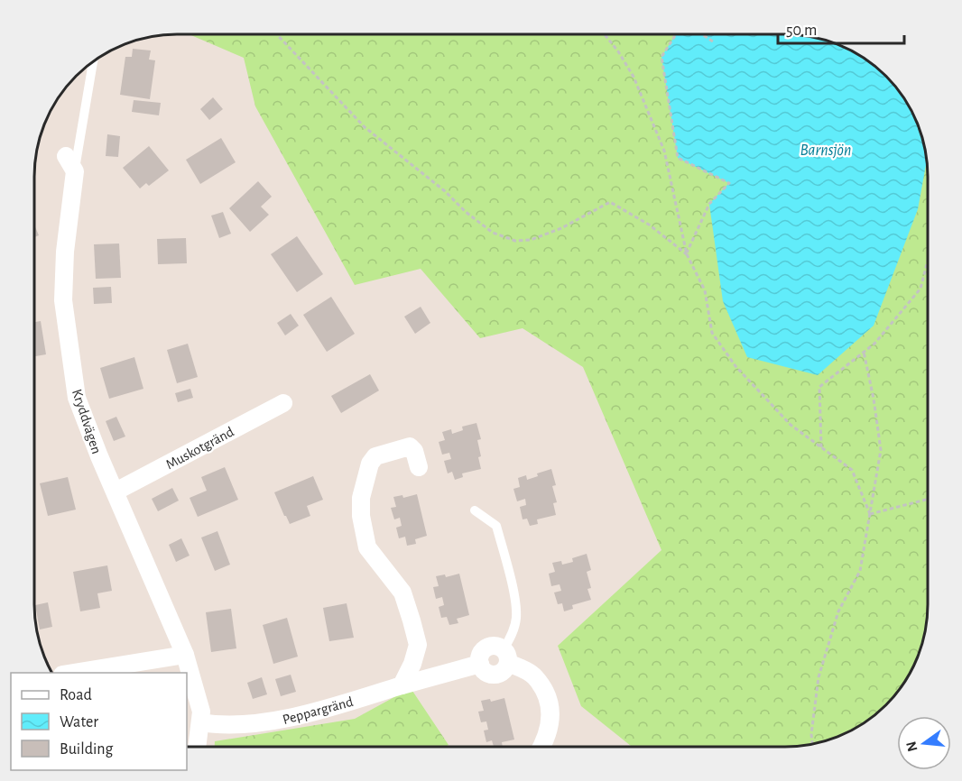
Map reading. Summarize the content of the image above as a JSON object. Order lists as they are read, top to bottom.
{
  "streets": {
    "street": ["Kryddvägen", "Muskotgränd", "Peppargränd"]
  },
  "crossings": [
    ["Kryddvägen", "Muskotgränd"],
    ["Kryddvägen", "Peppargränd"]
  ],
  "water": ["Barnsjön"],
  "legend": ["Road", "Water", "Building"],
  "scale_bar": "50 m",
  "north": "left"
}
